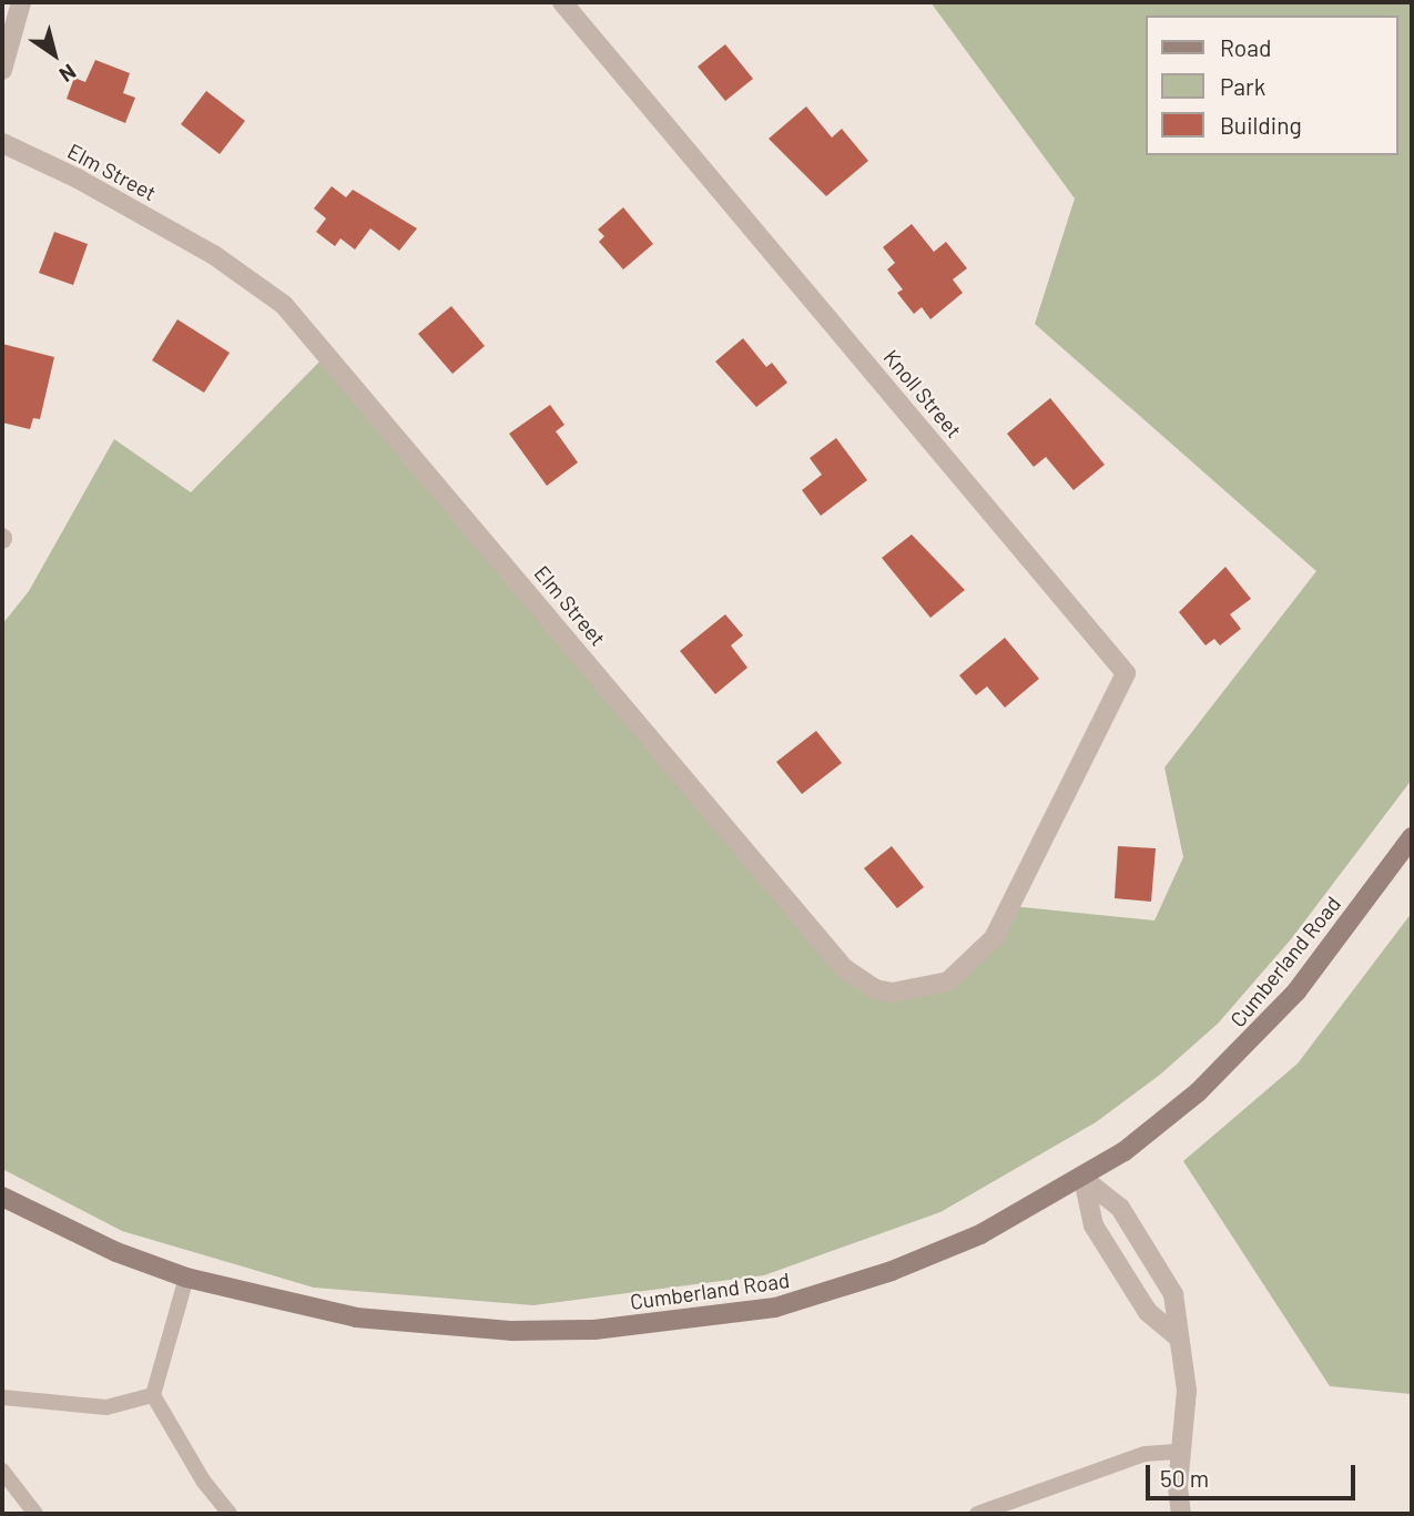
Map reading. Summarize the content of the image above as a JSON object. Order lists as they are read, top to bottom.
{
  "streets": {
    "street": ["Elm Street", "Knoll Street", "Cumberland Road"]
  },
  "crossings": [
    ["Elm Street", "Knoll Street"]
  ],
  "legend": ["Road", "Park", "Building"],
  "scale_bar": "50 m",
  "north": "bottom right"
}
